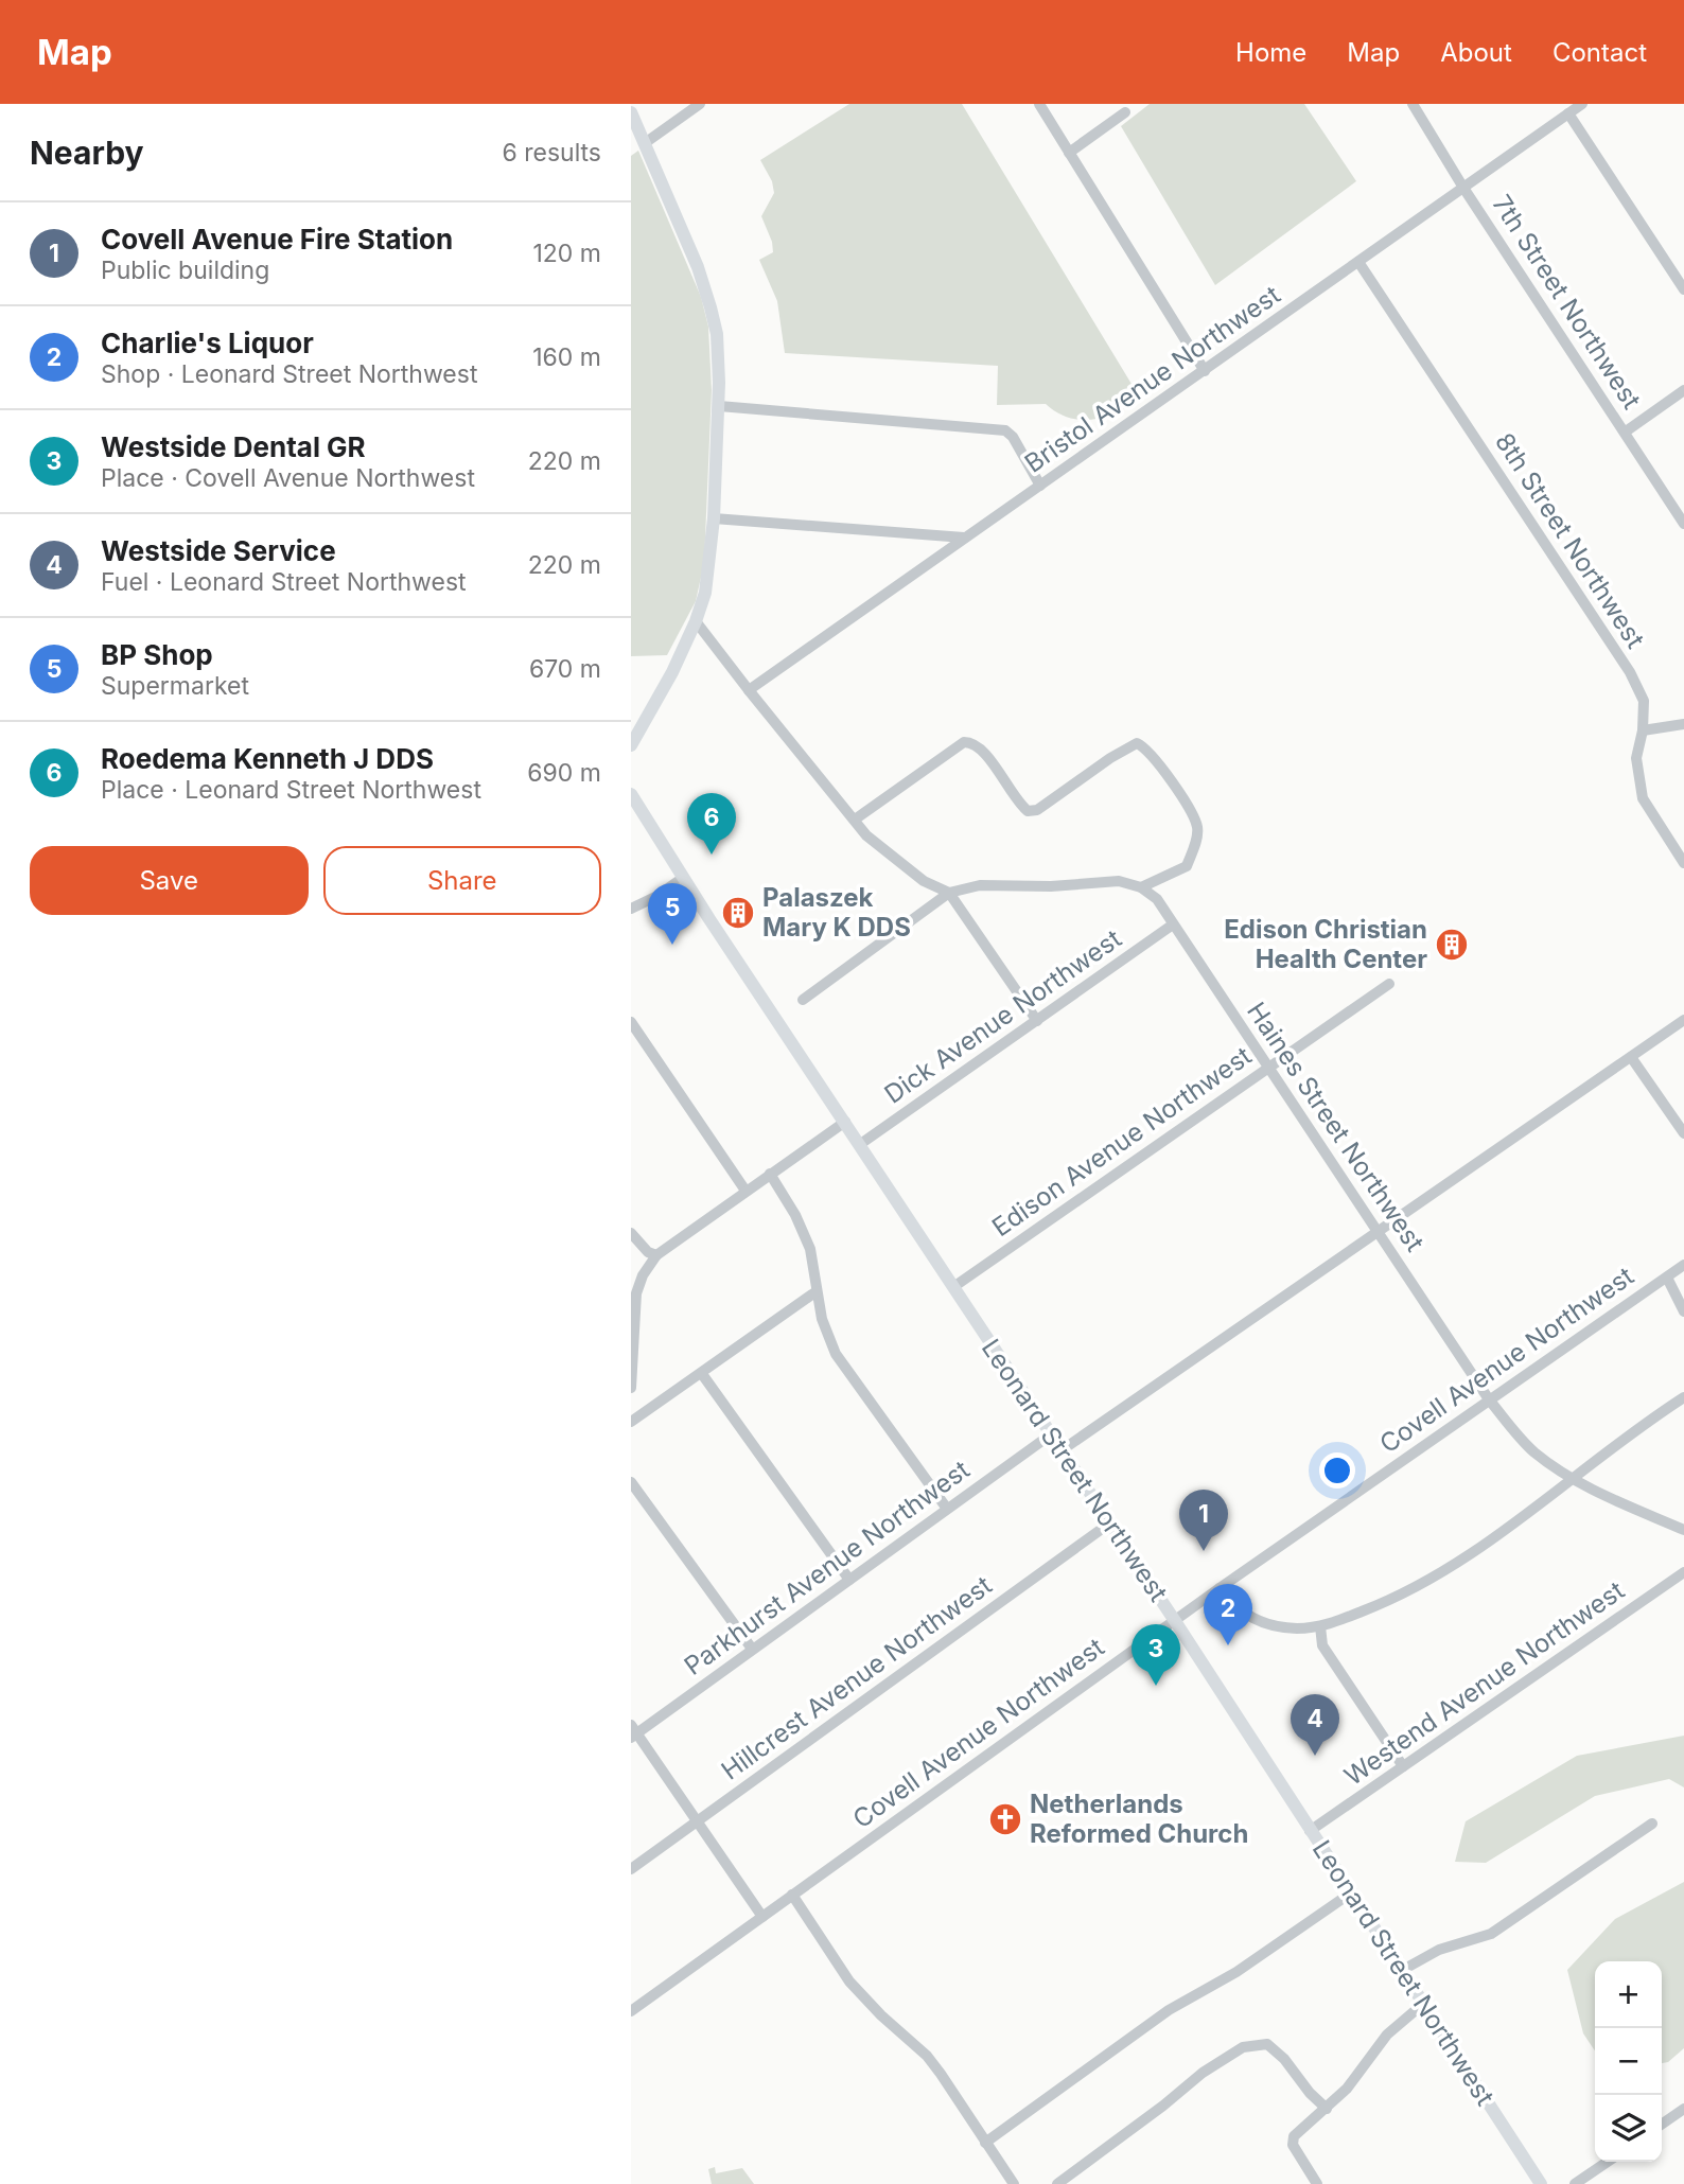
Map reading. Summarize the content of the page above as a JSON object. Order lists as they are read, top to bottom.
{
  "streets": {
    "main road": ["Leonard Street Northwest"],
    "street": [
      "7th Street Northwest",
      "Bristol Avenue Northwest",
      "8th Street Northwest",
      "Dick Avenue Northwest",
      "Haines Street Northwest",
      "Edison Avenue Northwest",
      "Covell Avenue Northwest",
      "Parkhurst Avenue Northwest",
      "Hillcrest Avenue Northwest",
      "Westend Avenue Northwest"
    ]
  },
  "crossings": [
    ["7th Street Northwest", "Bristol Avenue Northwest"],
    ["Bristol Avenue Northwest", "8th Street Northwest"],
    ["Dick Avenue Northwest", "Haines Street Northwest"],
    ["Dick Avenue Northwest", "Leonard Street Northwest"],
    ["Haines Street Northwest", "Edison Avenue Northwest"],
    ["Haines Street Northwest", "Covell Avenue Northwest"],
    ["Edison Avenue Northwest", "Leonard Street Northwest"],
    ["Covell Avenue Northwest", "Leonard Street Northwest"],
    ["Leonard Street Northwest", "Parkhurst Avenue Northwest"],
    ["Leonard Street Northwest", "Hillcrest Avenue Northwest"],
    ["Leonard Street Northwest", "Westend Avenue Northwest"]
  ],
  "places": {
    "building": ["Palaszek Mary K DDS", "Edison Christian Health Center"],
    "church": ["Netherlands Reformed Church"]
  },
  "page": {
    "header": "Map",
    "nav": [
      "Home",
      "Map",
      "About",
      "Contact"
    ],
    "heading": ["Nearby", "6 results"],
    "list": [
      {
        "mark": "1",
        "name": "Covell Avenue Fire Station",
        "note": "Public building",
        "value": "120 m"
      },
      {
        "mark": "2",
        "name": "Charlie's Liquor",
        "note": "Shop · Leonard Street Northwest",
        "value": "160 m"
      },
      {
        "mark": "3",
        "name": "Westside Dental GR",
        "note": "Place · Covell Avenue Northwest",
        "value": "220 m"
      },
      {
        "mark": "4",
        "name": "Westside Service",
        "note": "Fuel · Leonard Street Northwest",
        "value": "220 m"
      },
      {
        "mark": "5",
        "name": "BP Shop",
        "note": "Supermarket",
        "value": "670 m"
      },
      {
        "mark": "6",
        "name": "Roedema Kenneth J DDS",
        "note": "Place · Leonard Street Northwest",
        "value": "690 m"
      }
    ],
    "pins": [
      "6",
      "5",
      "1",
      "2",
      "3",
      "4"
    ],
    "buttons": ["Save", "Share"],
    "map_buttons": ["+", "−"]
  }
}
